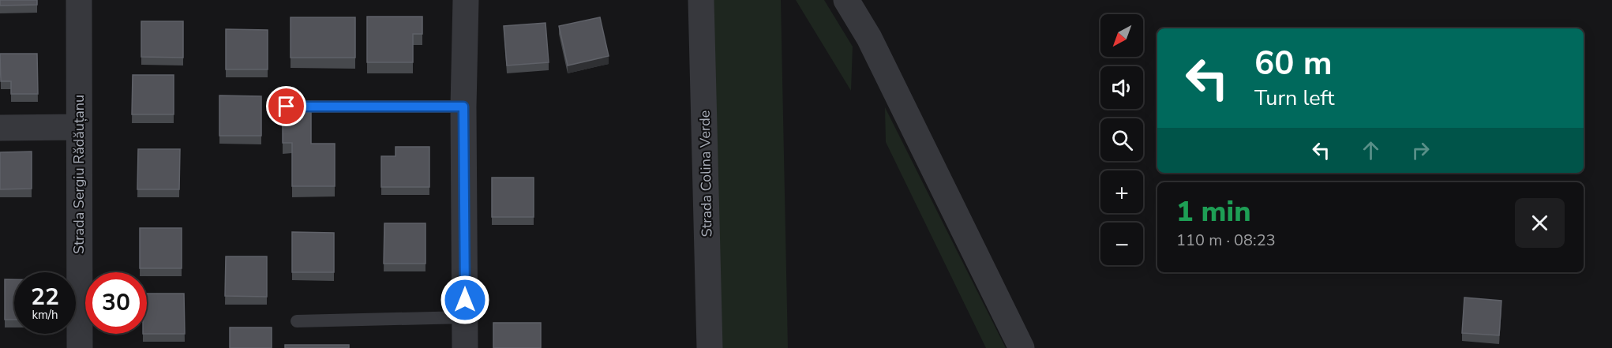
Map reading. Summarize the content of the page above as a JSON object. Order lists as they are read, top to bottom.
{
  "streets": {
    "street": ["Strada Colina Verde", "Strada Sergiu Rădăuțanu"]
  },
  "north": "bottom left",
  "page": {
    "map_buttons": ["+", "−"],
    "turn": ["60 m", "Turn left"],
    "heading": ["1 min", "110 m · 08:23"],
    "speed": "22 km/h",
    "limit": "30"
  }
}
